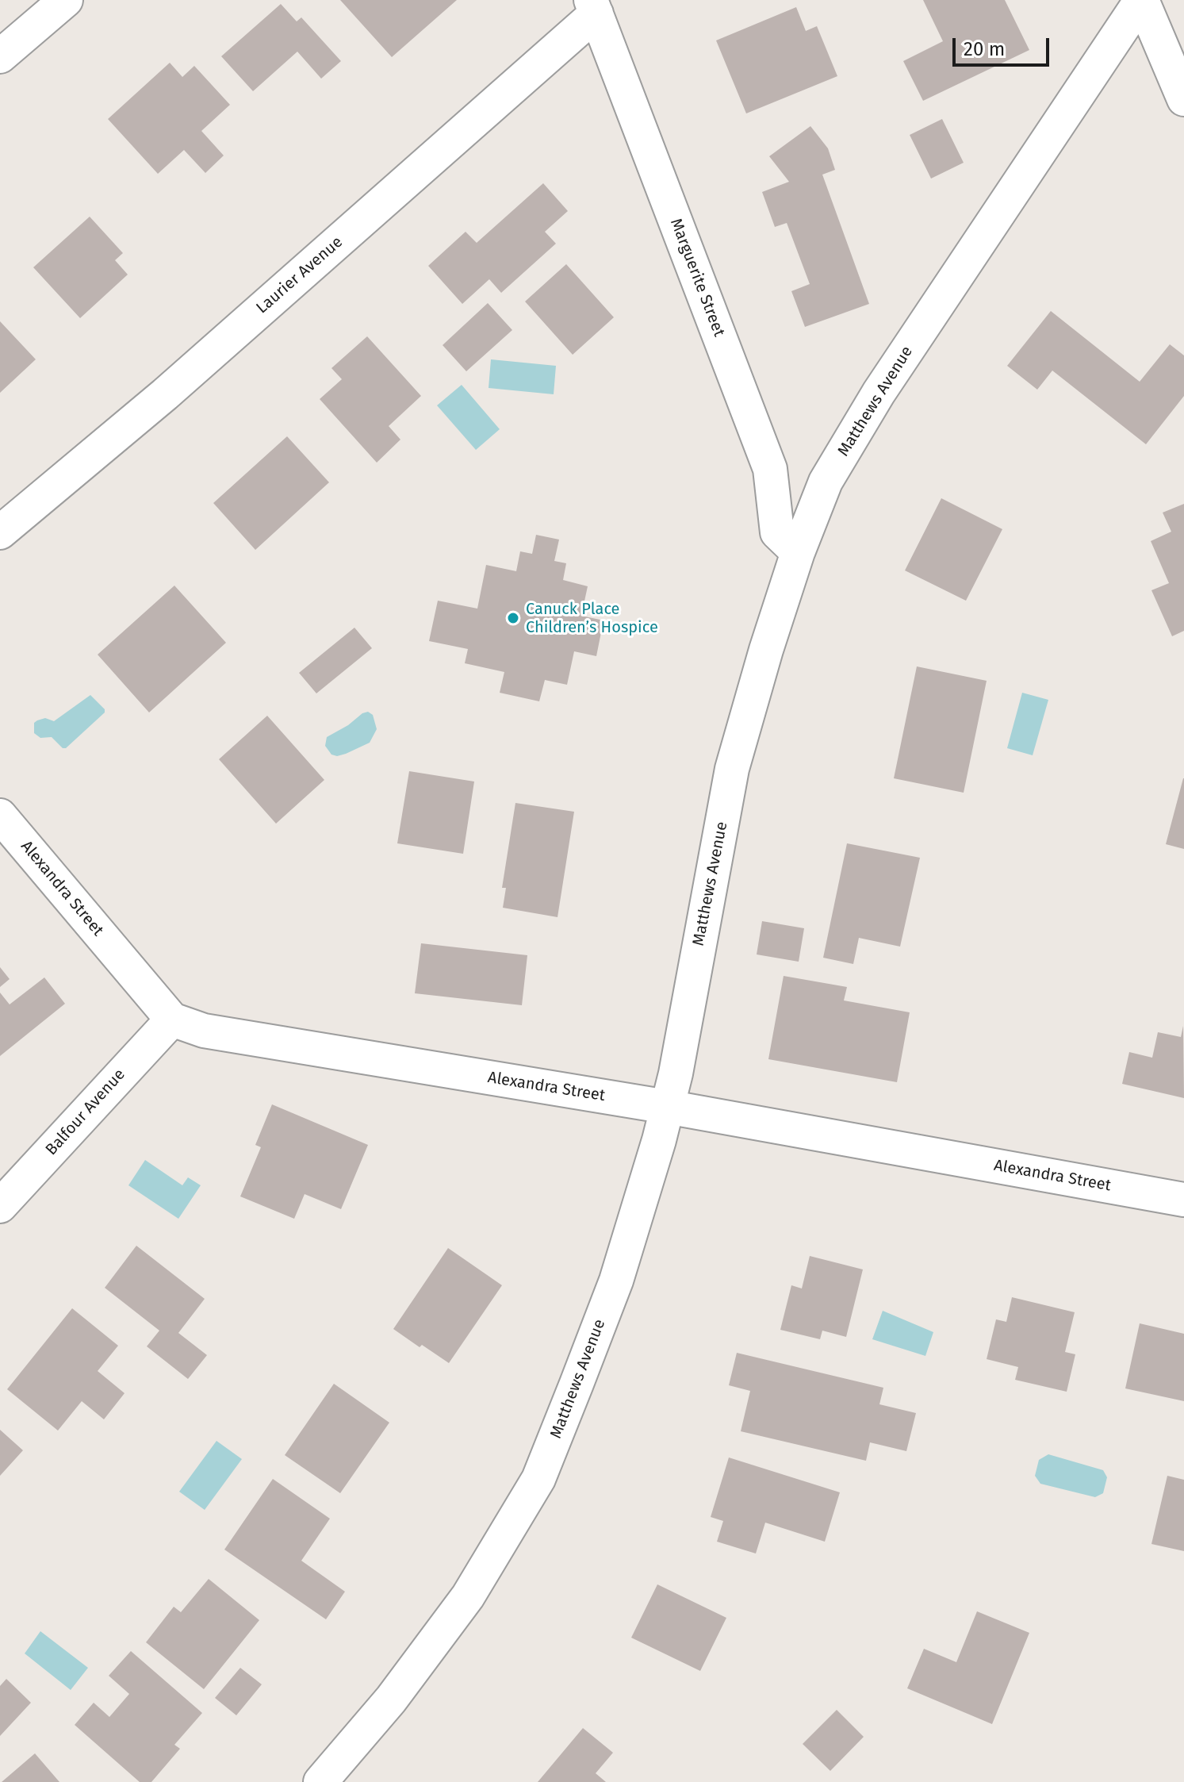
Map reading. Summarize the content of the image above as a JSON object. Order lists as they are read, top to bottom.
{
  "streets": {
    "street": [
      "Laurier Avenue",
      "Marguerite Street",
      "Matthews Avenue",
      "Alexandra Street",
      "Balfour Avenue"
    ]
  },
  "crossings": [
    ["Laurier Avenue", "Marguerite Street"],
    ["Marguerite Street", "Matthews Avenue"],
    ["Matthews Avenue", "Alexandra Street"],
    ["Alexandra Street", "Balfour Avenue"]
  ],
  "places": ["Canuck Place Children’s Hospice"],
  "scale_bar": "20 m"
}
